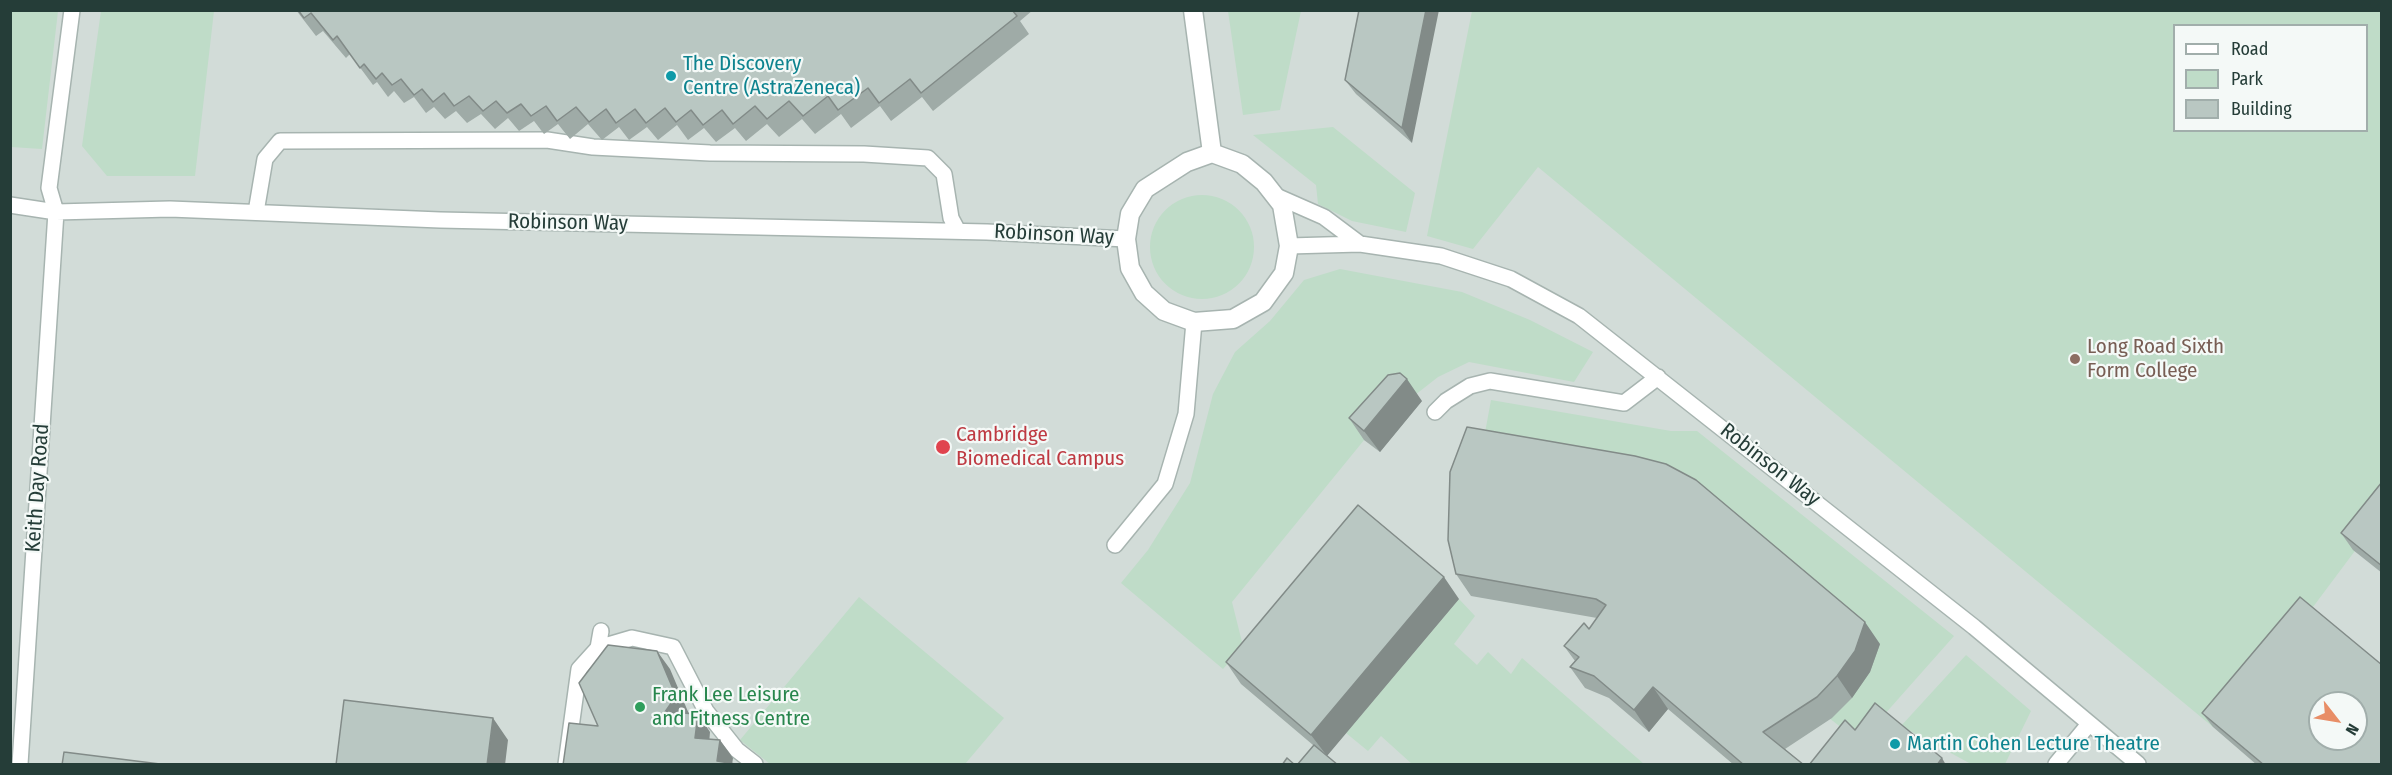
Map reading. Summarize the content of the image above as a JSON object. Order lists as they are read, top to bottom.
{
  "streets": {
    "lane": ["Robinson Way", "Keith Day Road"]
  },
  "crossings": [
    ["Robinson Way", "Keith Day Road"]
  ],
  "places": [
    "The Discovery Centre (AstraZeneca)",
    "Long Road Sixth Form College",
    "Cambridge Biomedical Campus",
    "Frank Lee Leisure and Fitness Centre",
    "Martin Cohen Lecture Theatre"
  ],
  "legend": ["Road", "Park", "Building"],
  "north": "bottom right"
}
